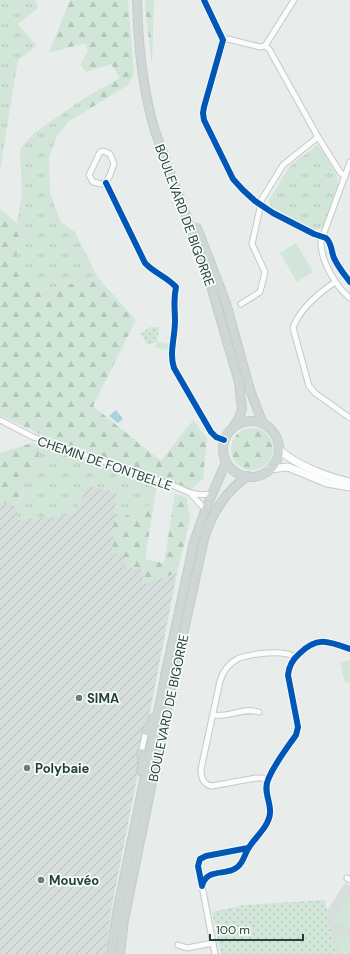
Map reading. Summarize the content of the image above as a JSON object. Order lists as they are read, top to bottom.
{
  "streets": {
    "main road": ["BOULEVARD DE BIGORRE"],
    "street": ["CHEMIN DE FONTBELLE"]
  },
  "places": ["SIMA", "Polybaie", "Mouvéo"],
  "scale_bar": "100 m"
}
